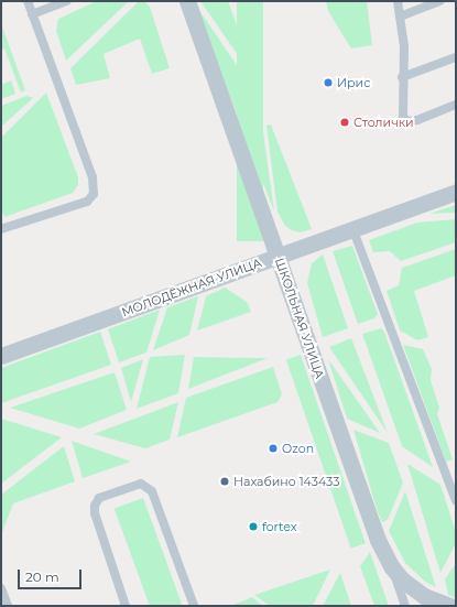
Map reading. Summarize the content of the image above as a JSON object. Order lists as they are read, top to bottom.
{
  "streets": {
    "street": ["МОЛОДЁЖНАЯ УЛИЦА", "ШКОЛЬНАЯ УЛИЦА"]
  },
  "crossings": [
    ["МОЛОДЁЖНАЯ УЛИЦА", "ШКОЛЬНАЯ УЛИЦА"]
  ],
  "places": [
    "Ирис",
    "Столички",
    "Ozon",
    "Нахабино 143433",
    "fortex"
  ],
  "scale_bar": "20 m"
}
